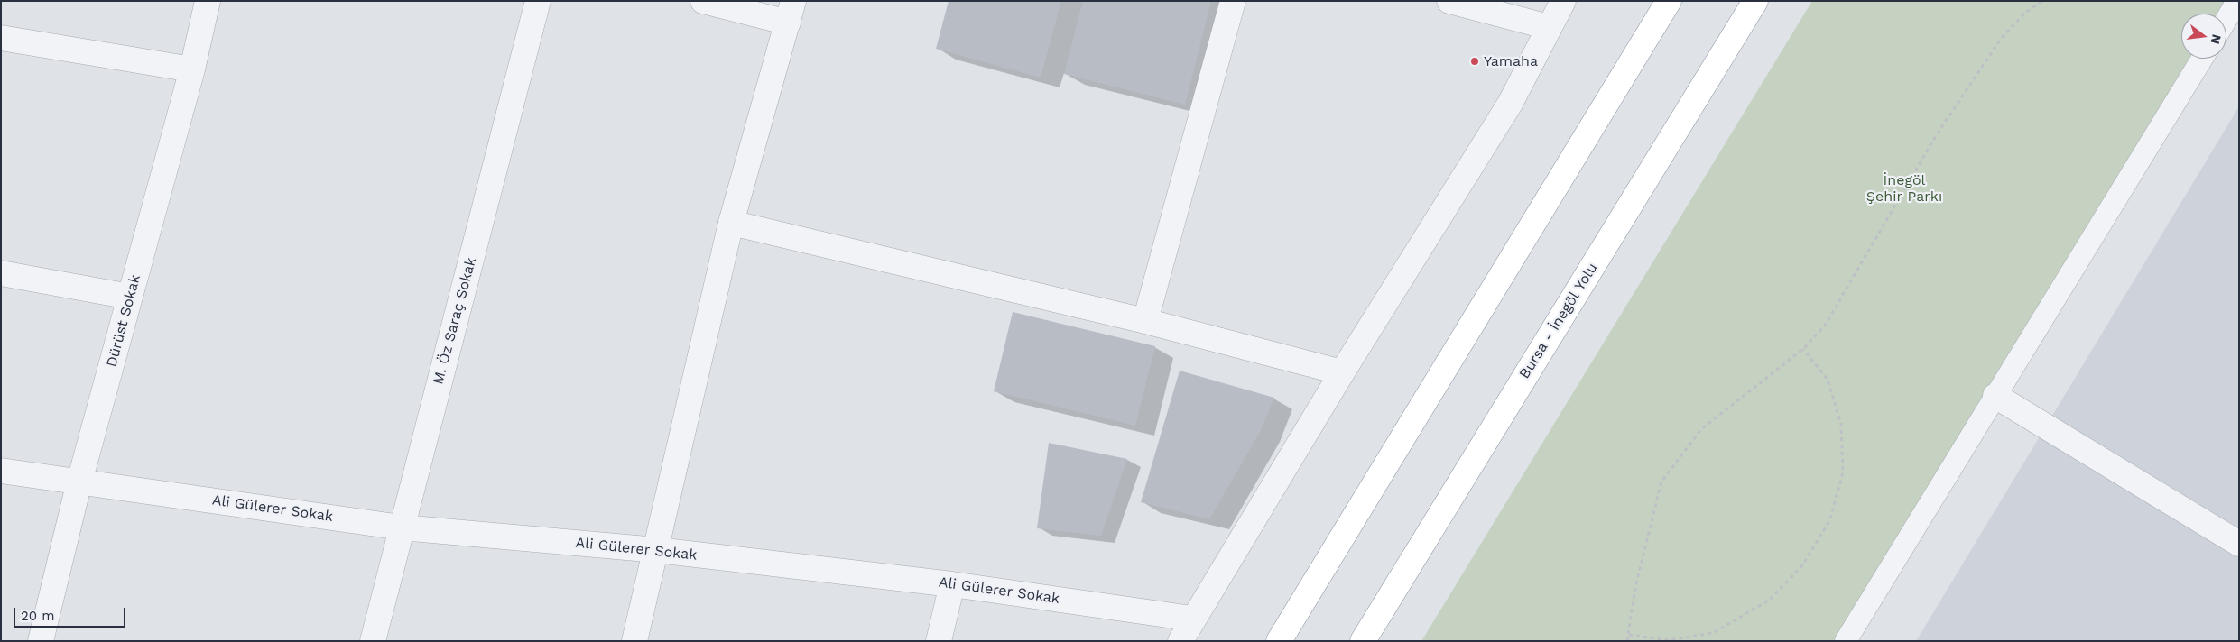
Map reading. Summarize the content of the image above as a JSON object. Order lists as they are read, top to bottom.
{
  "streets": {
    "highway": ["Bursa - İnegöl Yolu"],
    "street": ["Dürüst Sokak", "M. Öz Saraç Sokak", "Ali Gülerer Sokak"]
  },
  "crossings": [
    ["Dürüst Sokak", "Ali Gülerer Sokak"],
    ["M. Öz Saraç Sokak", "Ali Gülerer Sokak"]
  ],
  "parks": ["İnegöl Şehir Parkı"],
  "places": ["Yamaha"],
  "scale_bar": "20 m",
  "north": "right"
}
